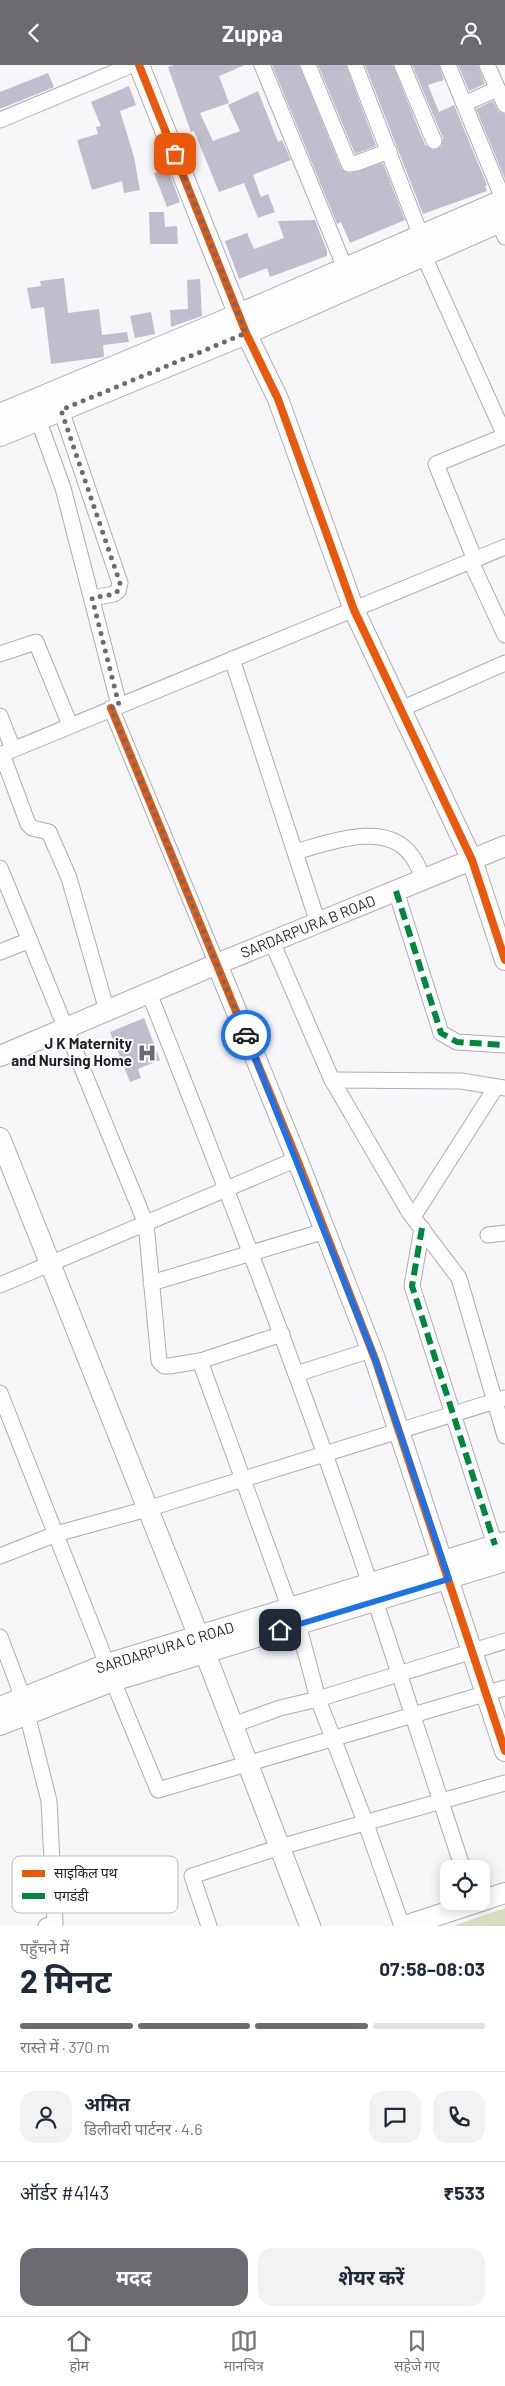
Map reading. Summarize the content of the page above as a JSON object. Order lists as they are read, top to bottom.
{
  "streets": {
    "street": ["SARDARPURA B ROAD", "SARDARPURA C ROAD"]
  },
  "places": {
    "hospital": ["J K Maternity and Nursing Home"]
  },
  "legend": ["साइकिल पथ", "पगडंडी"],
  "page": {
    "header": "Zuppa",
    "heading": ["2 मिनट", "पहुँचने में", "07:58–08:03"],
    "panel": [
      "अमित",
      "डिलीवरी पार्टनर · 4.6",
      "ऑर्डर #4143",
      "₹533"
    ],
    "bar": "रास्ते में · 370 m",
    "buttons": ["मदद", "शेयर करें"],
    "tabs": ["होम", "मानचित्र", "सहेजे गए"]
  }
}
